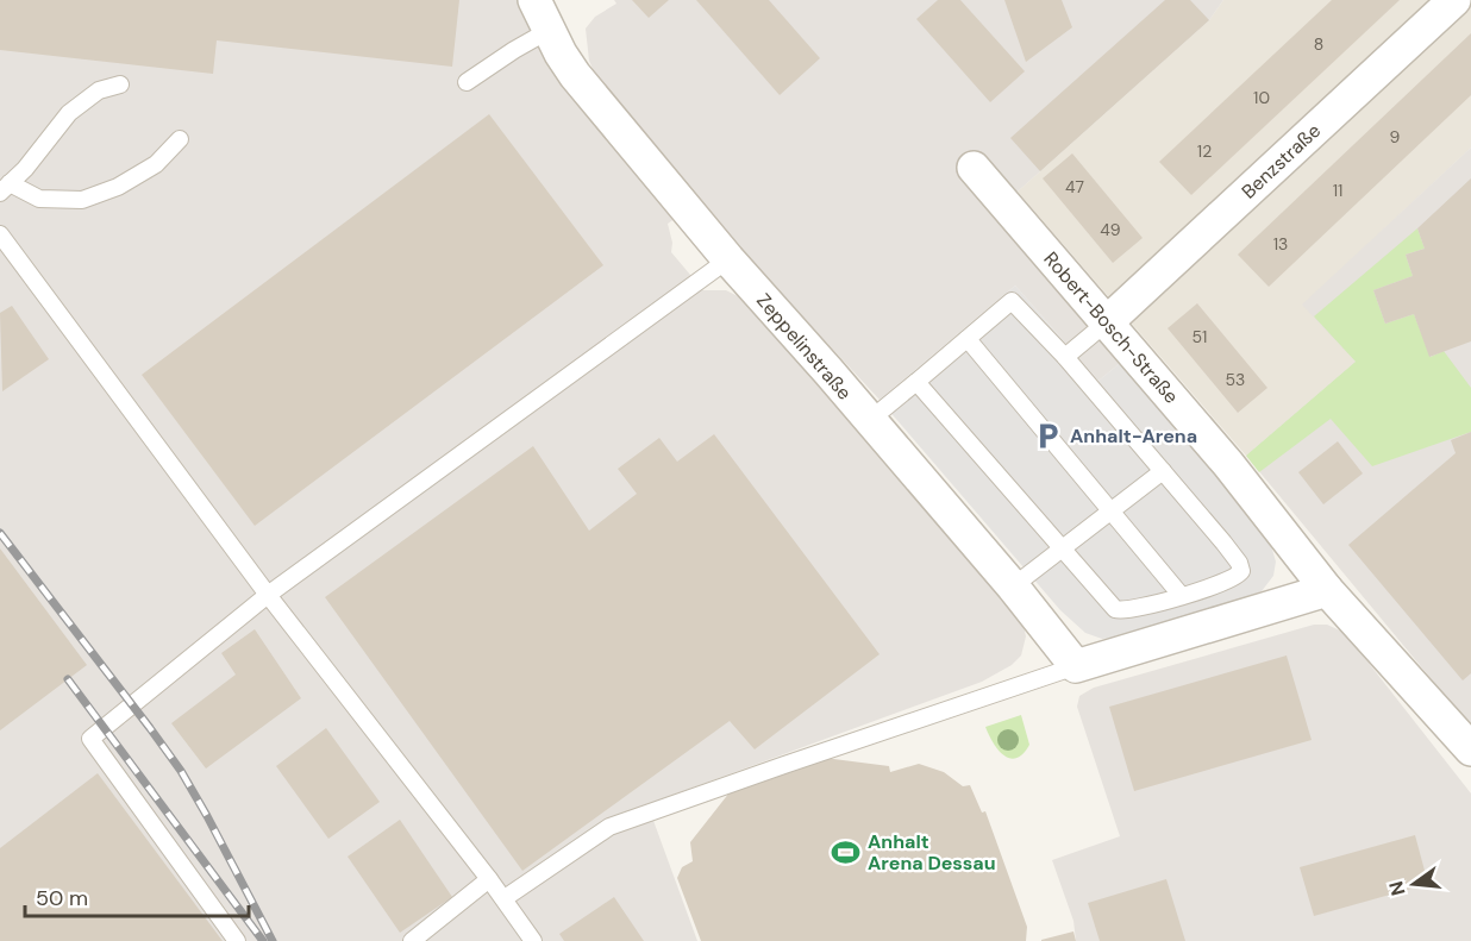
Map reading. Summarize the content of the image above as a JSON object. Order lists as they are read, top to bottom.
{
  "streets": {
    "street": ["Benzstraße", "Robert-Bosch-Straße", "Zeppelinstraße"]
  },
  "crossings": [
    ["Benzstraße", "Robert-Bosch-Straße"]
  ],
  "places": {
    "parking": ["Anhalt-Arena"],
    "sports": ["Anhalt Arena Dessau"]
  },
  "house_numbers": [
    "8",
    "10",
    "9",
    "12",
    "47",
    "11",
    "49",
    "13",
    "51",
    "53"
  ],
  "scale_bar": "50 m",
  "north": "left"
}
